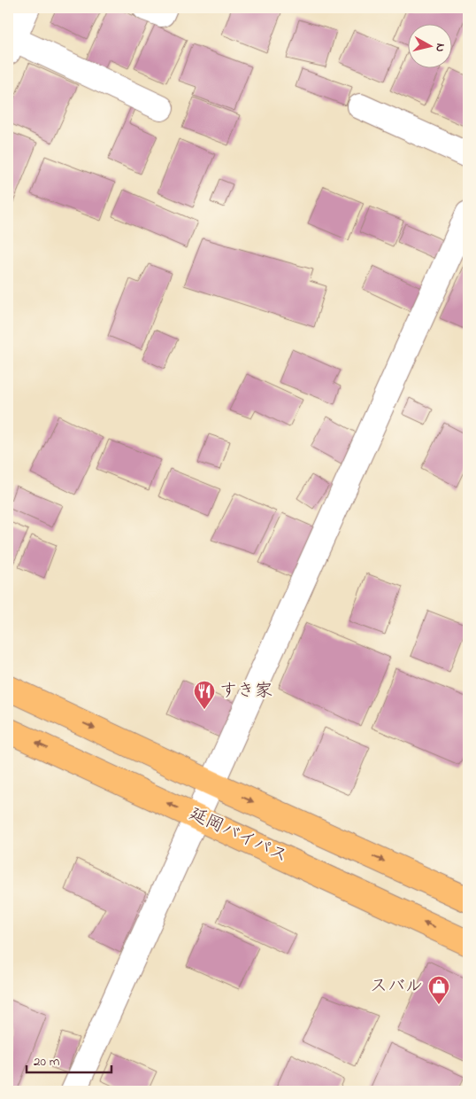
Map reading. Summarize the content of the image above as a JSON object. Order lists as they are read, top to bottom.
{
  "streets": {
    "highway": ["延岡バイパス"]
  },
  "places": {
    "restaurant": ["すき家"],
    "shop": ["スバル"]
  },
  "scale_bar": "20 m",
  "north": "right"
}
